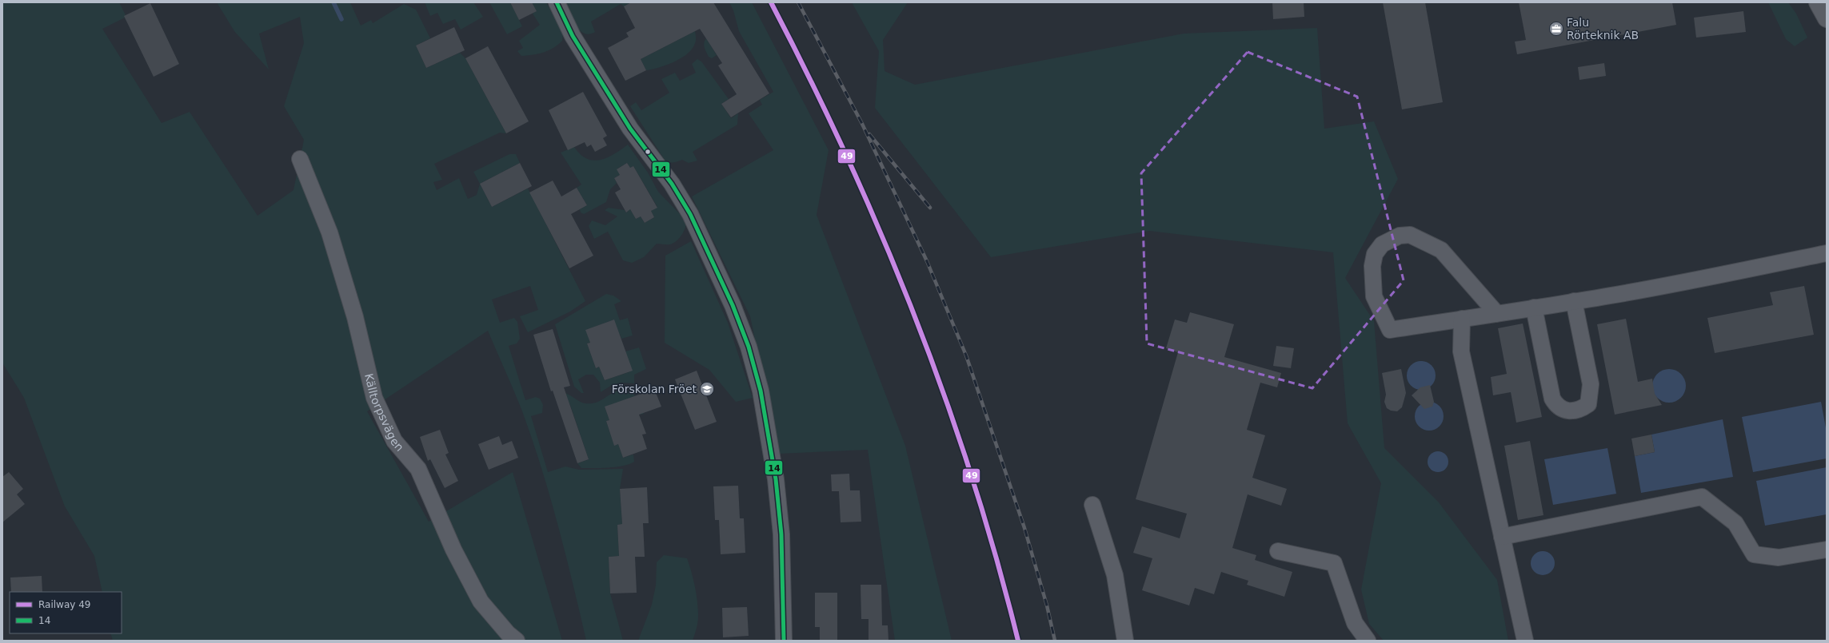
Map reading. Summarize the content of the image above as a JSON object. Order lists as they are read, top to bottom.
{
  "streets": {
    "street": ["Källtorpsvägen"]
  },
  "places": {
    "office": ["Falu Rörteknik AB"],
    "school or university": ["Förskolan Fröet"]
  },
  "lines": ["rail line 49", "transit line 14"],
  "legend": ["Railway 49", "14"]
}
